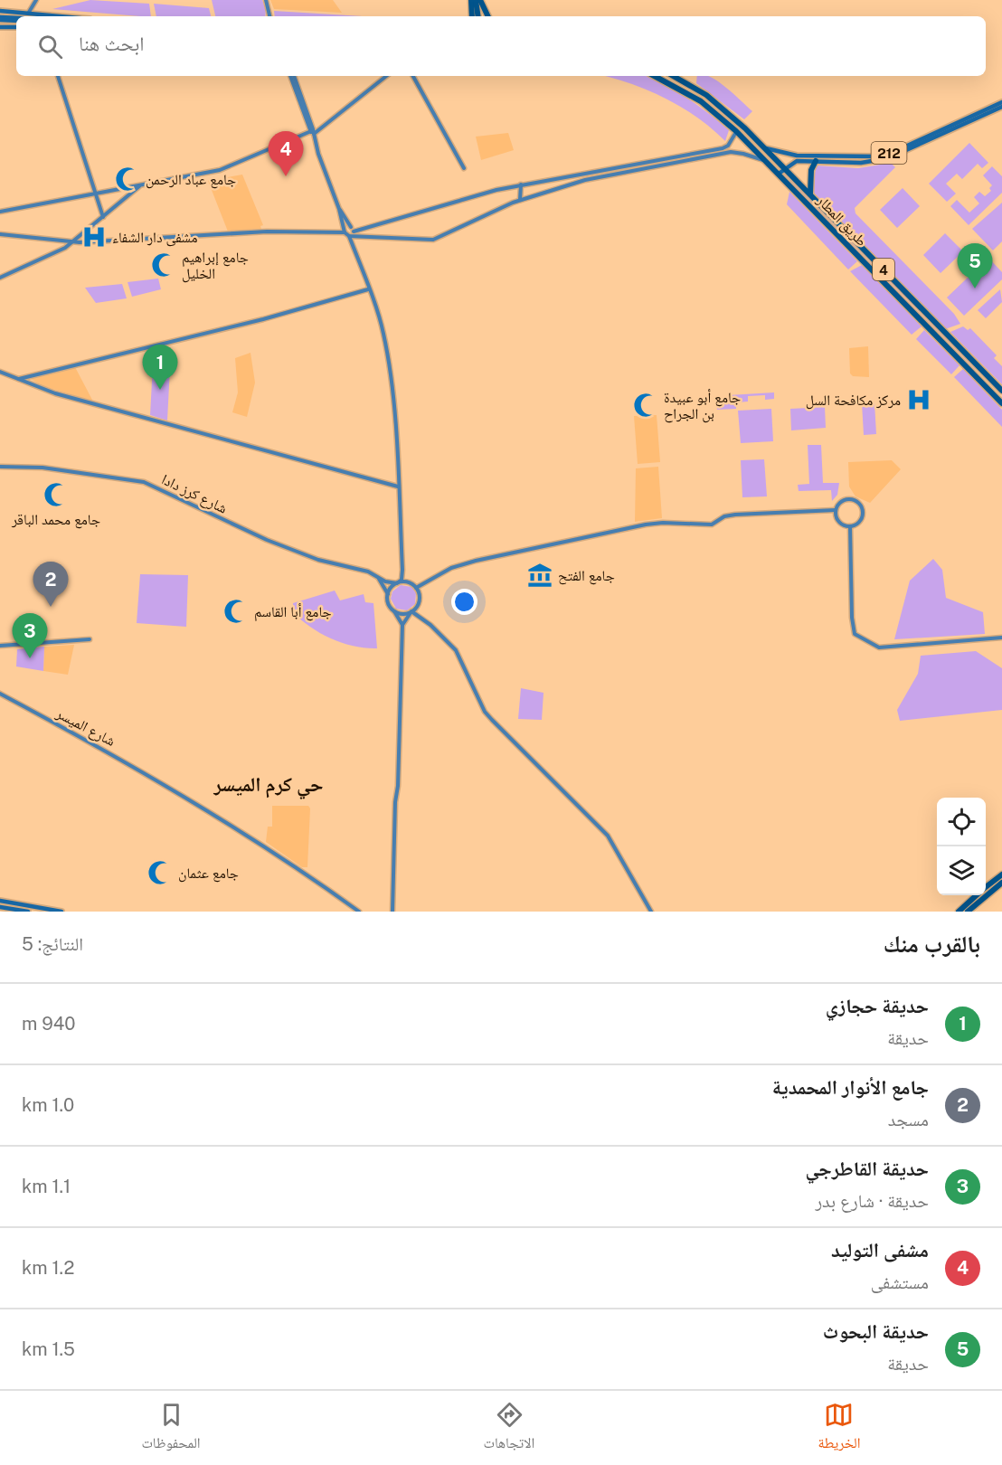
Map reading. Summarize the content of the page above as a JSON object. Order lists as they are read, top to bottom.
{
  "streets": {
    "highway": ["طريق المطار", "4"],
    "main road": ["212", "شارع كرز دادا", "شارع الميسر"]
  },
  "crossings": [
    ["212", "طريق المطار"]
  ],
  "districts": ["حي كرم الميسر"],
  "places": {
    "mosque": [
      "جامع عباد الرحمن",
      "جامع إبراهيم الخليل",
      "جامع أبو عبيدة بن الجراح",
      "جامع محمد الباقر",
      "جامع أبا القاسم",
      "جامع عثمان"
    ],
    "hospital": ["مشفى دار الشفاء", "مركز مكافحة السل"],
    "museum": ["جامع الفتح"]
  },
  "page": {
    "search": "ابحث هنا",
    "pins": [
      "4",
      "5",
      "1",
      "2",
      "3"
    ],
    "heading": ["بالقرب منك", "النتائج: 5"],
    "list": [
      {
        "mark": "1",
        "name": "حديقة حجازي",
        "note": "حديقة",
        "value": "940 m"
      },
      {
        "mark": "2",
        "name": "جامع الأنوار المحمدية",
        "note": "مسجد",
        "value": "1.0 km"
      },
      {
        "mark": "3",
        "name": "حديقة القاطرجي",
        "note": "حديقة · شارع بدر",
        "value": "1.1 km"
      },
      {
        "mark": "4",
        "name": "مشفى التوليد",
        "note": "مستشفى",
        "value": "1.2 km"
      },
      {
        "mark": "5",
        "name": "حديقة البحوث",
        "note": "حديقة",
        "value": "1.5 km"
      }
    ],
    "nav": ["الخريطة", "الاتجاهات", "المحفوظات"]
  }
}
